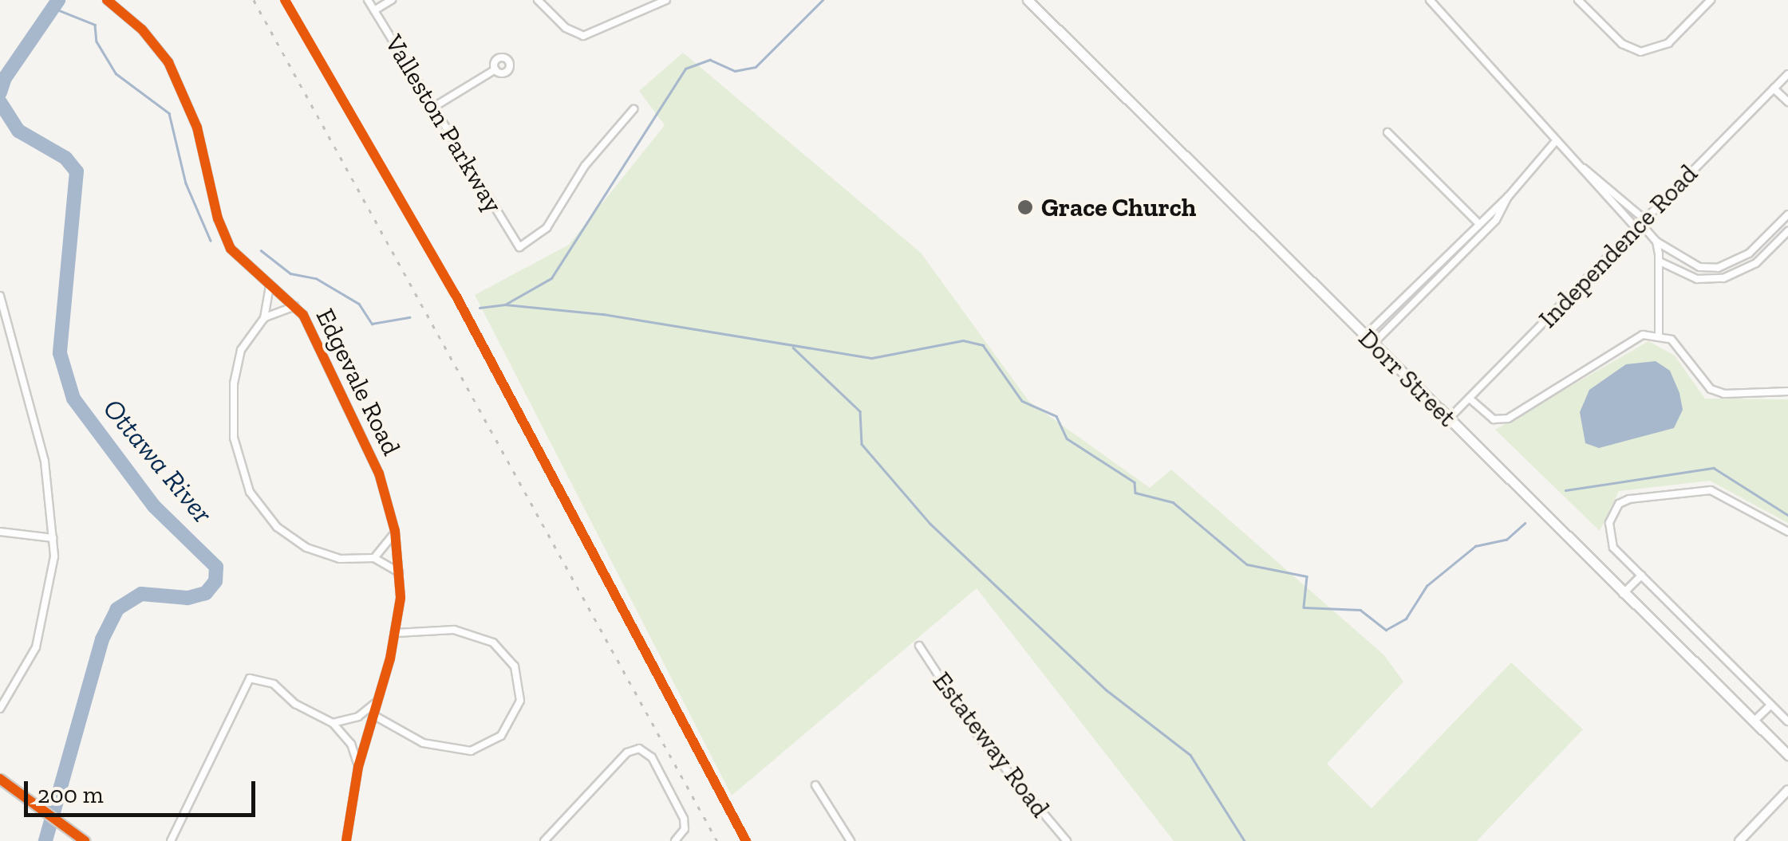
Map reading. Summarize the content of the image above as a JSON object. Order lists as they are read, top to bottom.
{
  "streets": {
    "main road": ["Dorr Street"],
    "street": [
      "Valleston Parkway",
      "Independence Road",
      "Edgevale Road",
      "Estateway Road"
    ]
  },
  "crossings": [
    ["Independence Road", "Dorr Street"]
  ],
  "water": ["Ottawa River"],
  "places": ["Grace Church"],
  "scale_bar": "200 m"
}
